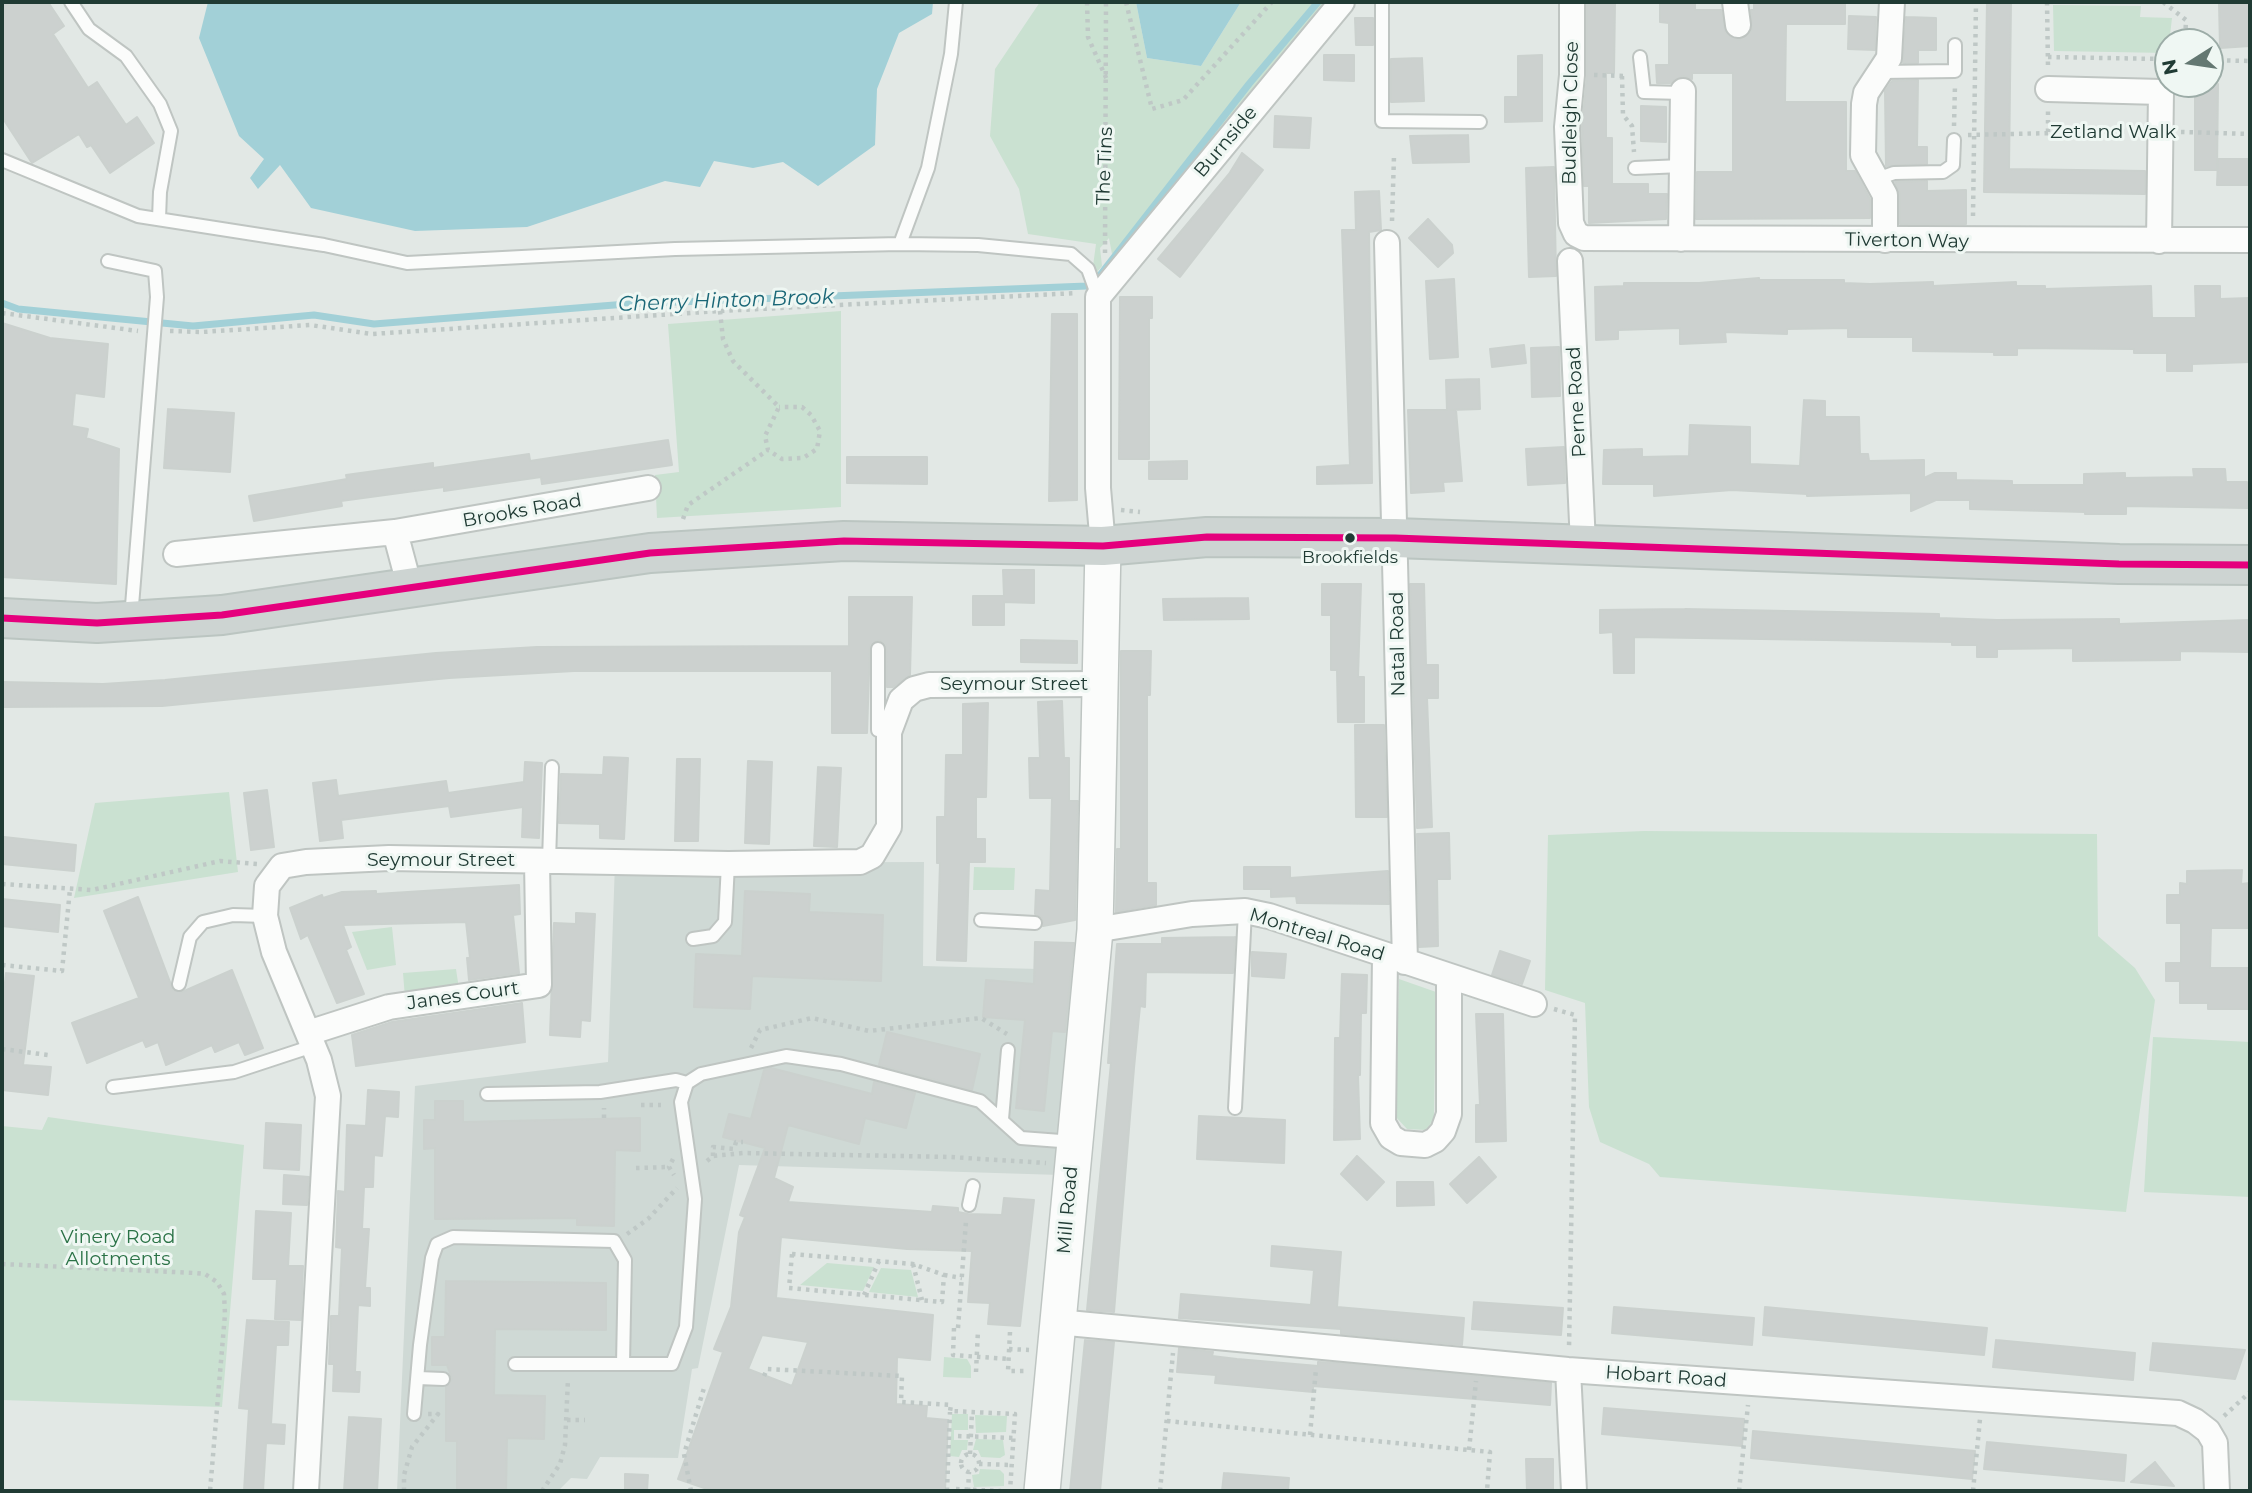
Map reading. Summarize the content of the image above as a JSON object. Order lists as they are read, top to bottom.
{
  "streets": {
    "street": [
      "Budleigh Close",
      "Burnside",
      "Tiverton Way",
      "Perne Road",
      "Brooks Road",
      "Natal Road",
      "Seymour Street",
      "Montreal Road",
      "Janes Court",
      "Mill Road",
      "Hobart Road"
    ],
    "path": ["Zetland Walk", "The Tins"]
  },
  "crossings": [
    ["Budleigh Close", "Tiverton Way"],
    ["Natal Road", "Montreal Road"],
    ["Seymour Street", "Janes Court"],
    ["Montreal Road", "Mill Road"],
    ["Mill Road", "Hobart Road"]
  ],
  "water": ["Cherry Hinton Brook"],
  "parks": ["Vinery Road Allotments"],
  "places": ["Brookfields"],
  "north": "left"
}
